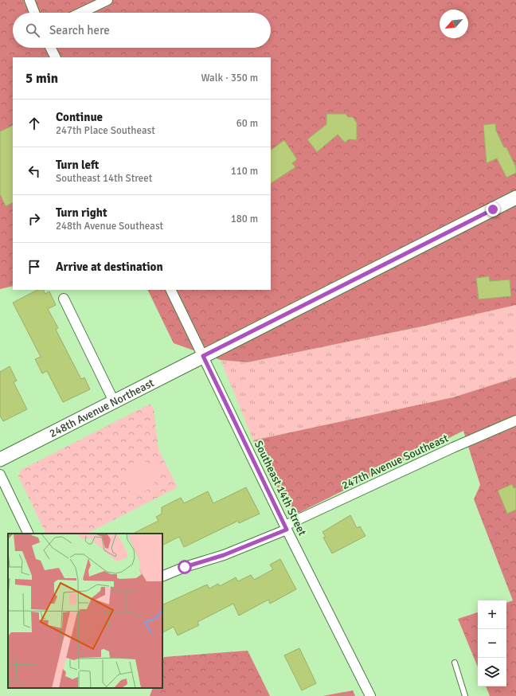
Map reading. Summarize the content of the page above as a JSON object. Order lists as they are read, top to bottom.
{
  "streets": {
    "street": ["248th Avenue Northeast", "247th Avenue Southeast", "Southeast 14th Street"]
  },
  "crossings": [
    ["248th Avenue Northeast", "Southeast 14th Street"],
    ["247th Avenue Southeast", "Southeast 14th Street"]
  ],
  "north": "bottom left",
  "page": {
    "search": "Search here",
    "heading": ["5 min", "Walk · 350 m"],
    "list": [
      ["Continue", "247th Place Southeast", "60 m"],
      ["Turn left", "Southeast 14th Street", "110 m"],
      ["Turn right", "248th Avenue Southeast", "180 m"],
      "Arrive at destination"
    ],
    "map_buttons": ["+", "−"]
  }
}
